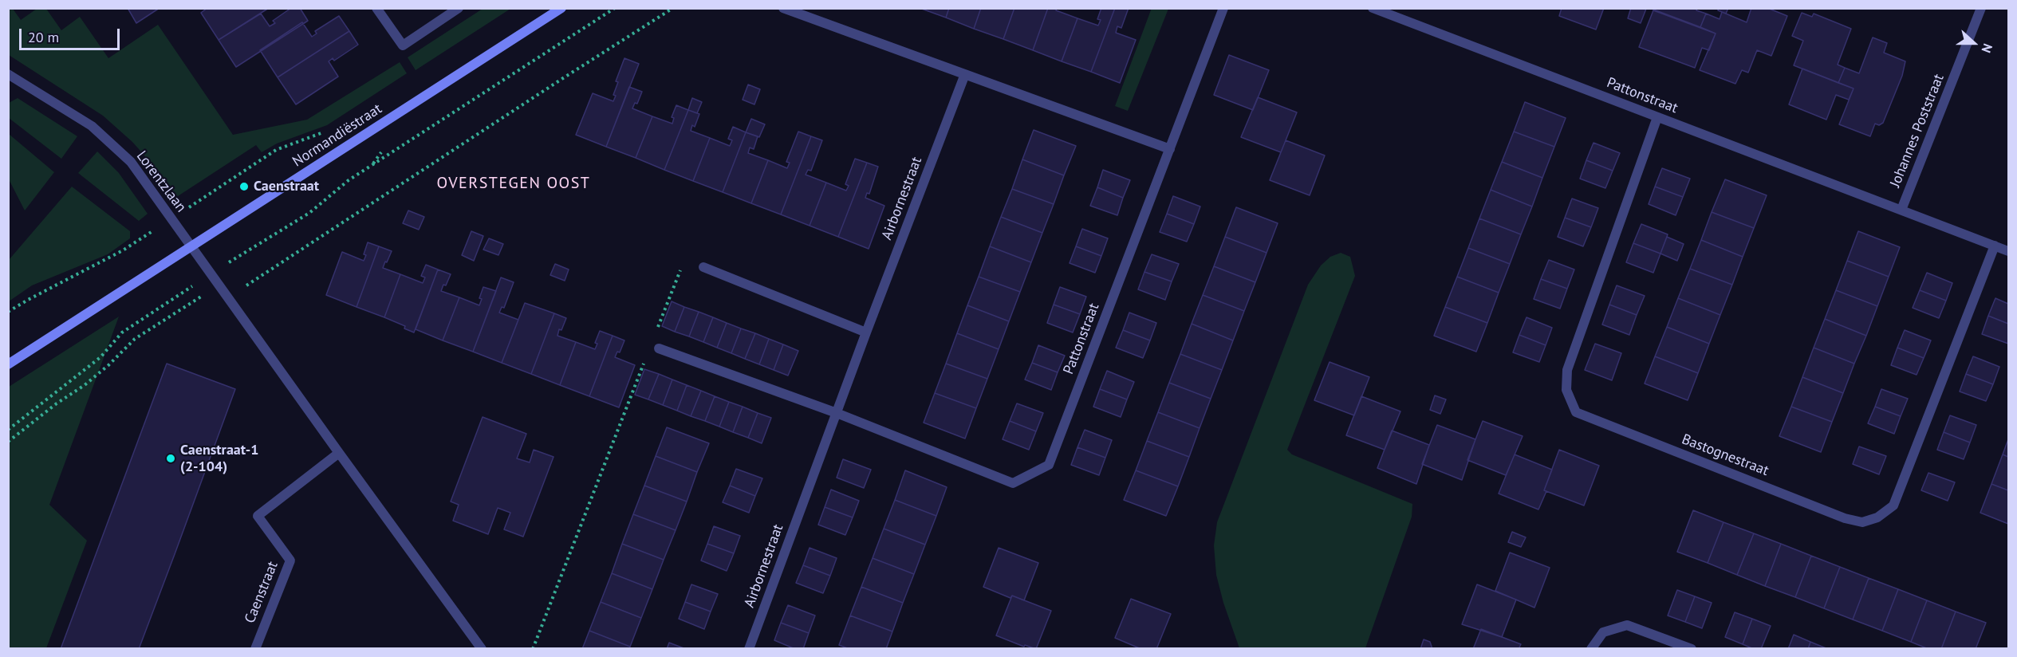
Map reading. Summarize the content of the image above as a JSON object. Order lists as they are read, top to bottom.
{
  "streets": {
    "street": [
      "Pattonstraat",
      "Johannes Poststraat",
      "Normandiëstraat",
      "Lorentzlaan",
      "Airbornestraat",
      "Bastognestraat",
      "Caenstraat"
    ]
  },
  "crossings": [
    ["Pattonstraat", "Johannes Poststraat"],
    ["Pattonstraat", "Airbornestraat"],
    ["Pattonstraat", "Bastognestraat"],
    ["Normandiëstraat", "Lorentzlaan"]
  ],
  "districts": ["OVERSTEGEN OOST"],
  "places": ["Caenstraat", "Caenstraat-1 (2-104)"],
  "scale_bar": "20 m",
  "north": "right"
}
